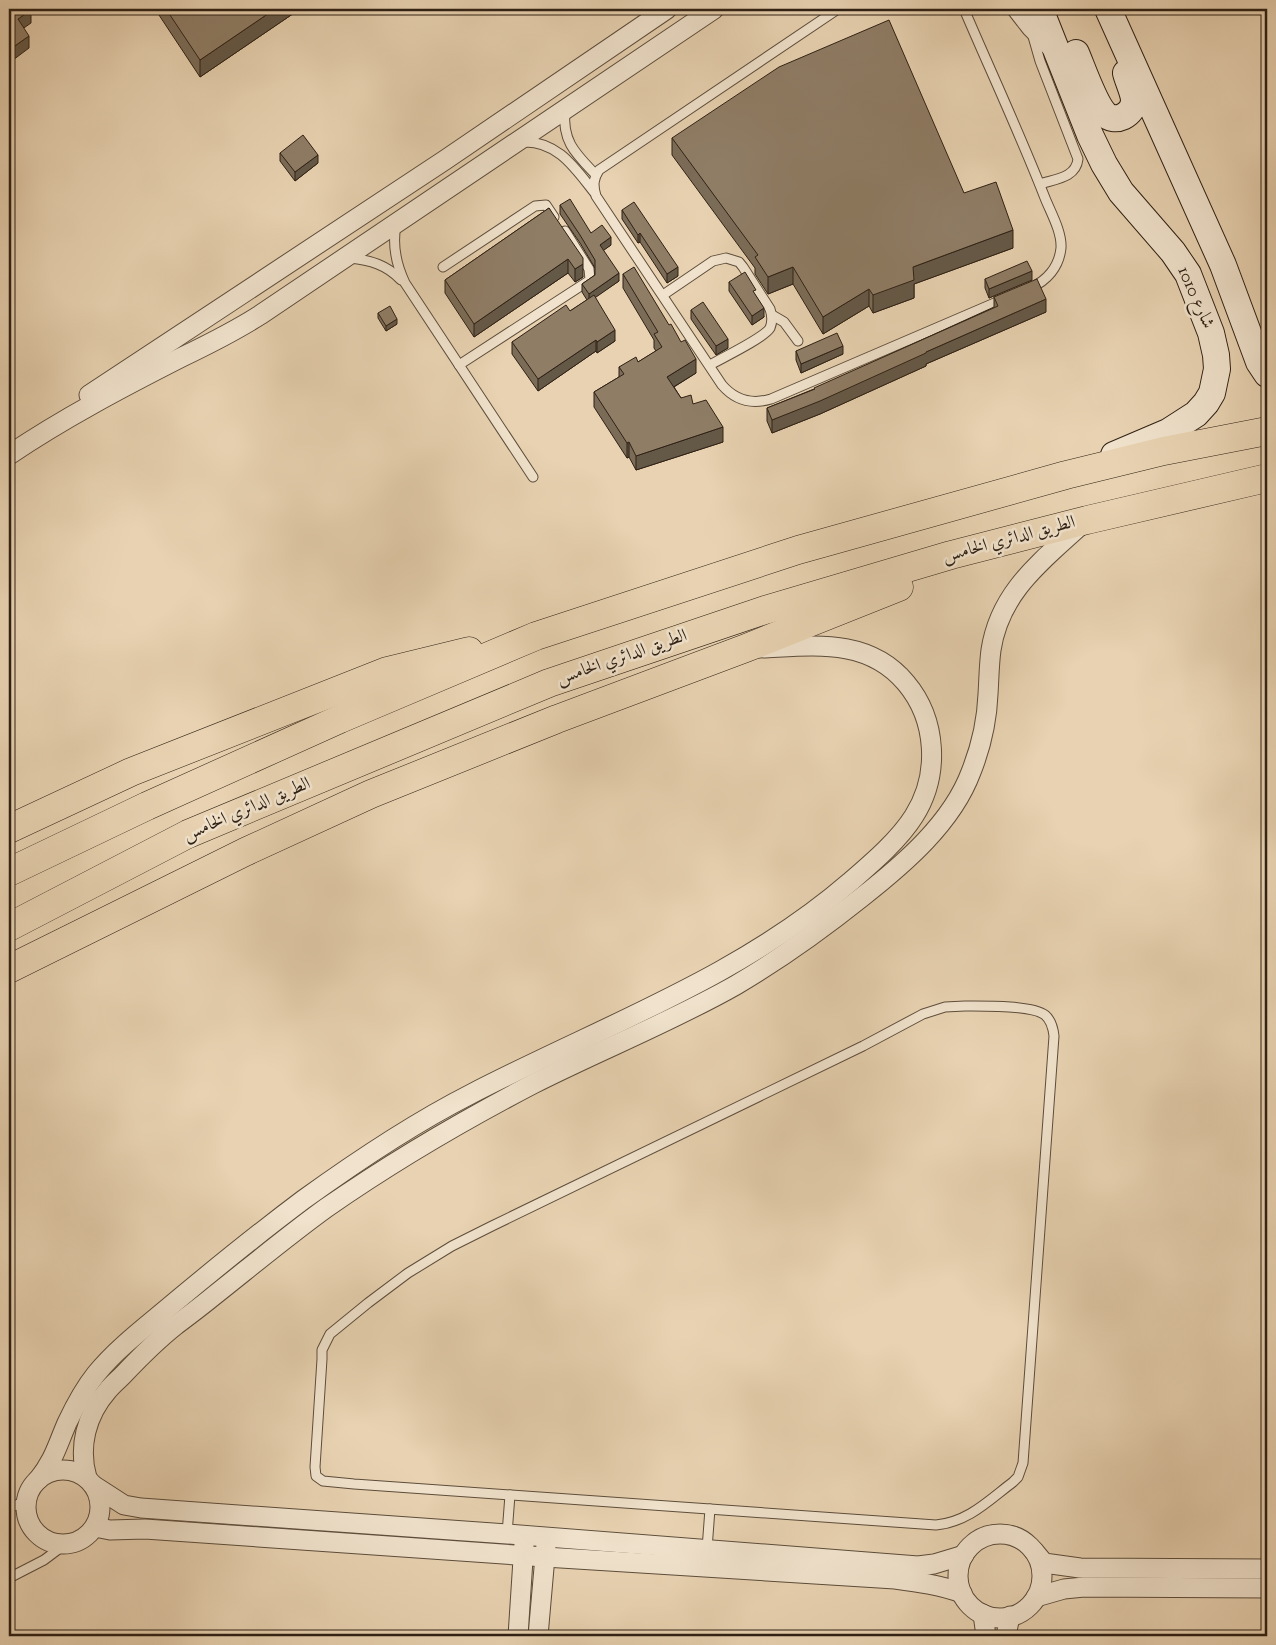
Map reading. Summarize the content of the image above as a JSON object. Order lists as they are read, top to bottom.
{
  "streets": {
    "highway": ["الطريق الدائري الخامس"],
    "street": ["شارع 1010"]
  }
}
